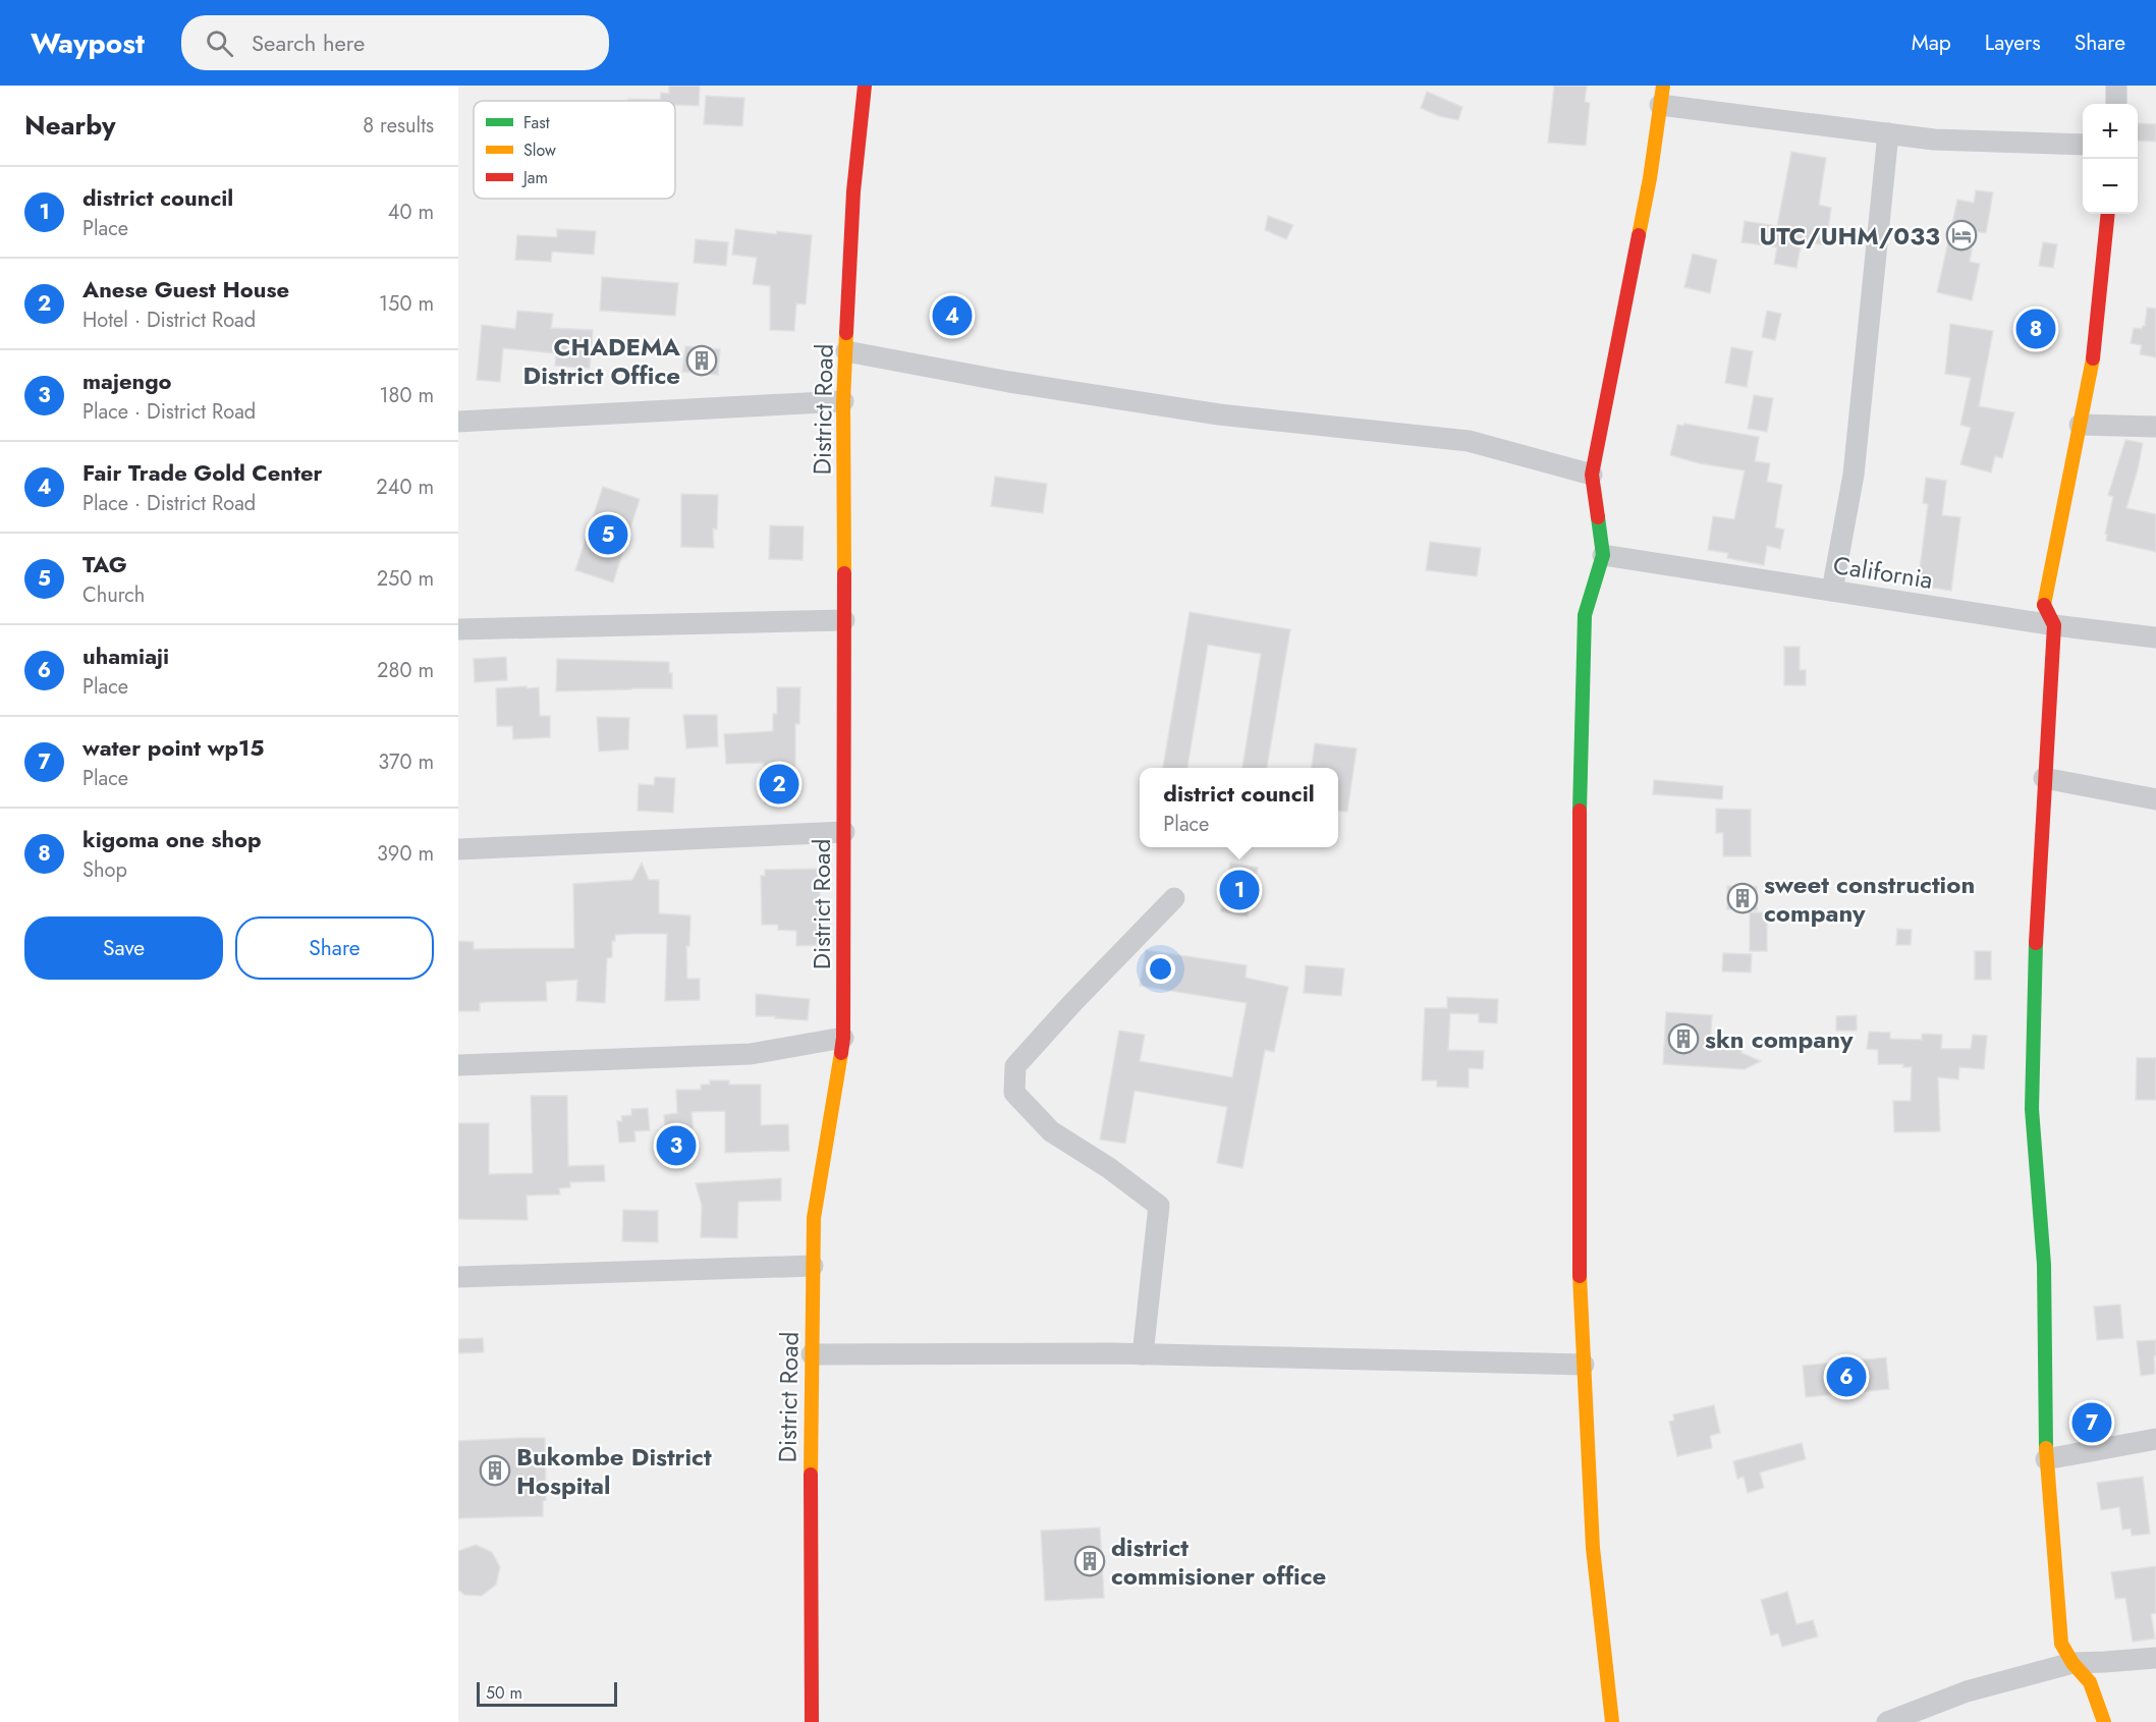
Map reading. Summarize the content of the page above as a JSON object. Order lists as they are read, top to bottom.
{
  "streets": {
    "street": ["District Road", "California"]
  },
  "places": {
    "hotel": ["UTC/UHM/033"],
    "building": [
      "CHADEMA District Office",
      "sweet construction company",
      "skn company",
      "Bukombe District Hospital",
      "district commisioner office"
    ]
  },
  "legend": ["Fast", "Slow", "Jam"],
  "scale_bar": "50 m",
  "page": {
    "header": "Waypost",
    "search": "Search here",
    "nav": ["Map", "Layers", "Share"],
    "heading": ["Nearby", "8 results"],
    "map_buttons": ["+", "−"],
    "list": [
      {
        "mark": "1",
        "name": "district council",
        "note": "Place",
        "value": "40 m"
      },
      {
        "mark": "2",
        "name": "Anese Guest House",
        "note": "Hotel · District Road",
        "value": "150 m"
      },
      {
        "mark": "3",
        "name": "majengo",
        "note": "Place · District Road",
        "value": "180 m"
      },
      {
        "mark": "4",
        "name": "Fair Trade Gold Center",
        "note": "Place · District Road",
        "value": "240 m"
      },
      {
        "mark": "5",
        "name": "TAG",
        "note": "Church",
        "value": "250 m"
      },
      {
        "mark": "6",
        "name": "uhamiaji",
        "note": "Place",
        "value": "280 m"
      },
      {
        "mark": "7",
        "name": "water point wp15",
        "note": "Place",
        "value": "370 m"
      },
      {
        "mark": "8",
        "name": "kigoma one shop",
        "note": "Shop",
        "value": "390 m"
      }
    ],
    "pins": [
      "4",
      "8",
      "5",
      "2",
      "1",
      "3",
      "6",
      "7"
    ],
    "popup": ["district council", "Place"],
    "buttons": ["Save", "Share"],
    "scale": "50 m"
  }
}
